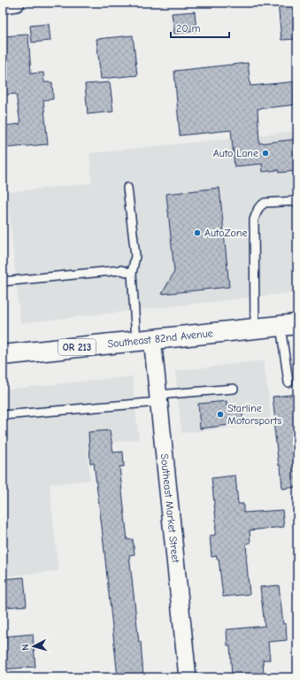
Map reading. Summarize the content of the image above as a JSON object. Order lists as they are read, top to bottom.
{
  "streets": {
    "main road": ["Southeast 82nd Avenue", "OR 213"],
    "street": ["Southeast Market Street"]
  },
  "crossings": [
    ["Southeast 82nd Avenue", "Southeast Market Street"]
  ],
  "places": ["Auto Lane", "AutoZone", "Starline Motorsports"],
  "scale_bar": "20 m",
  "north": "left"
}
